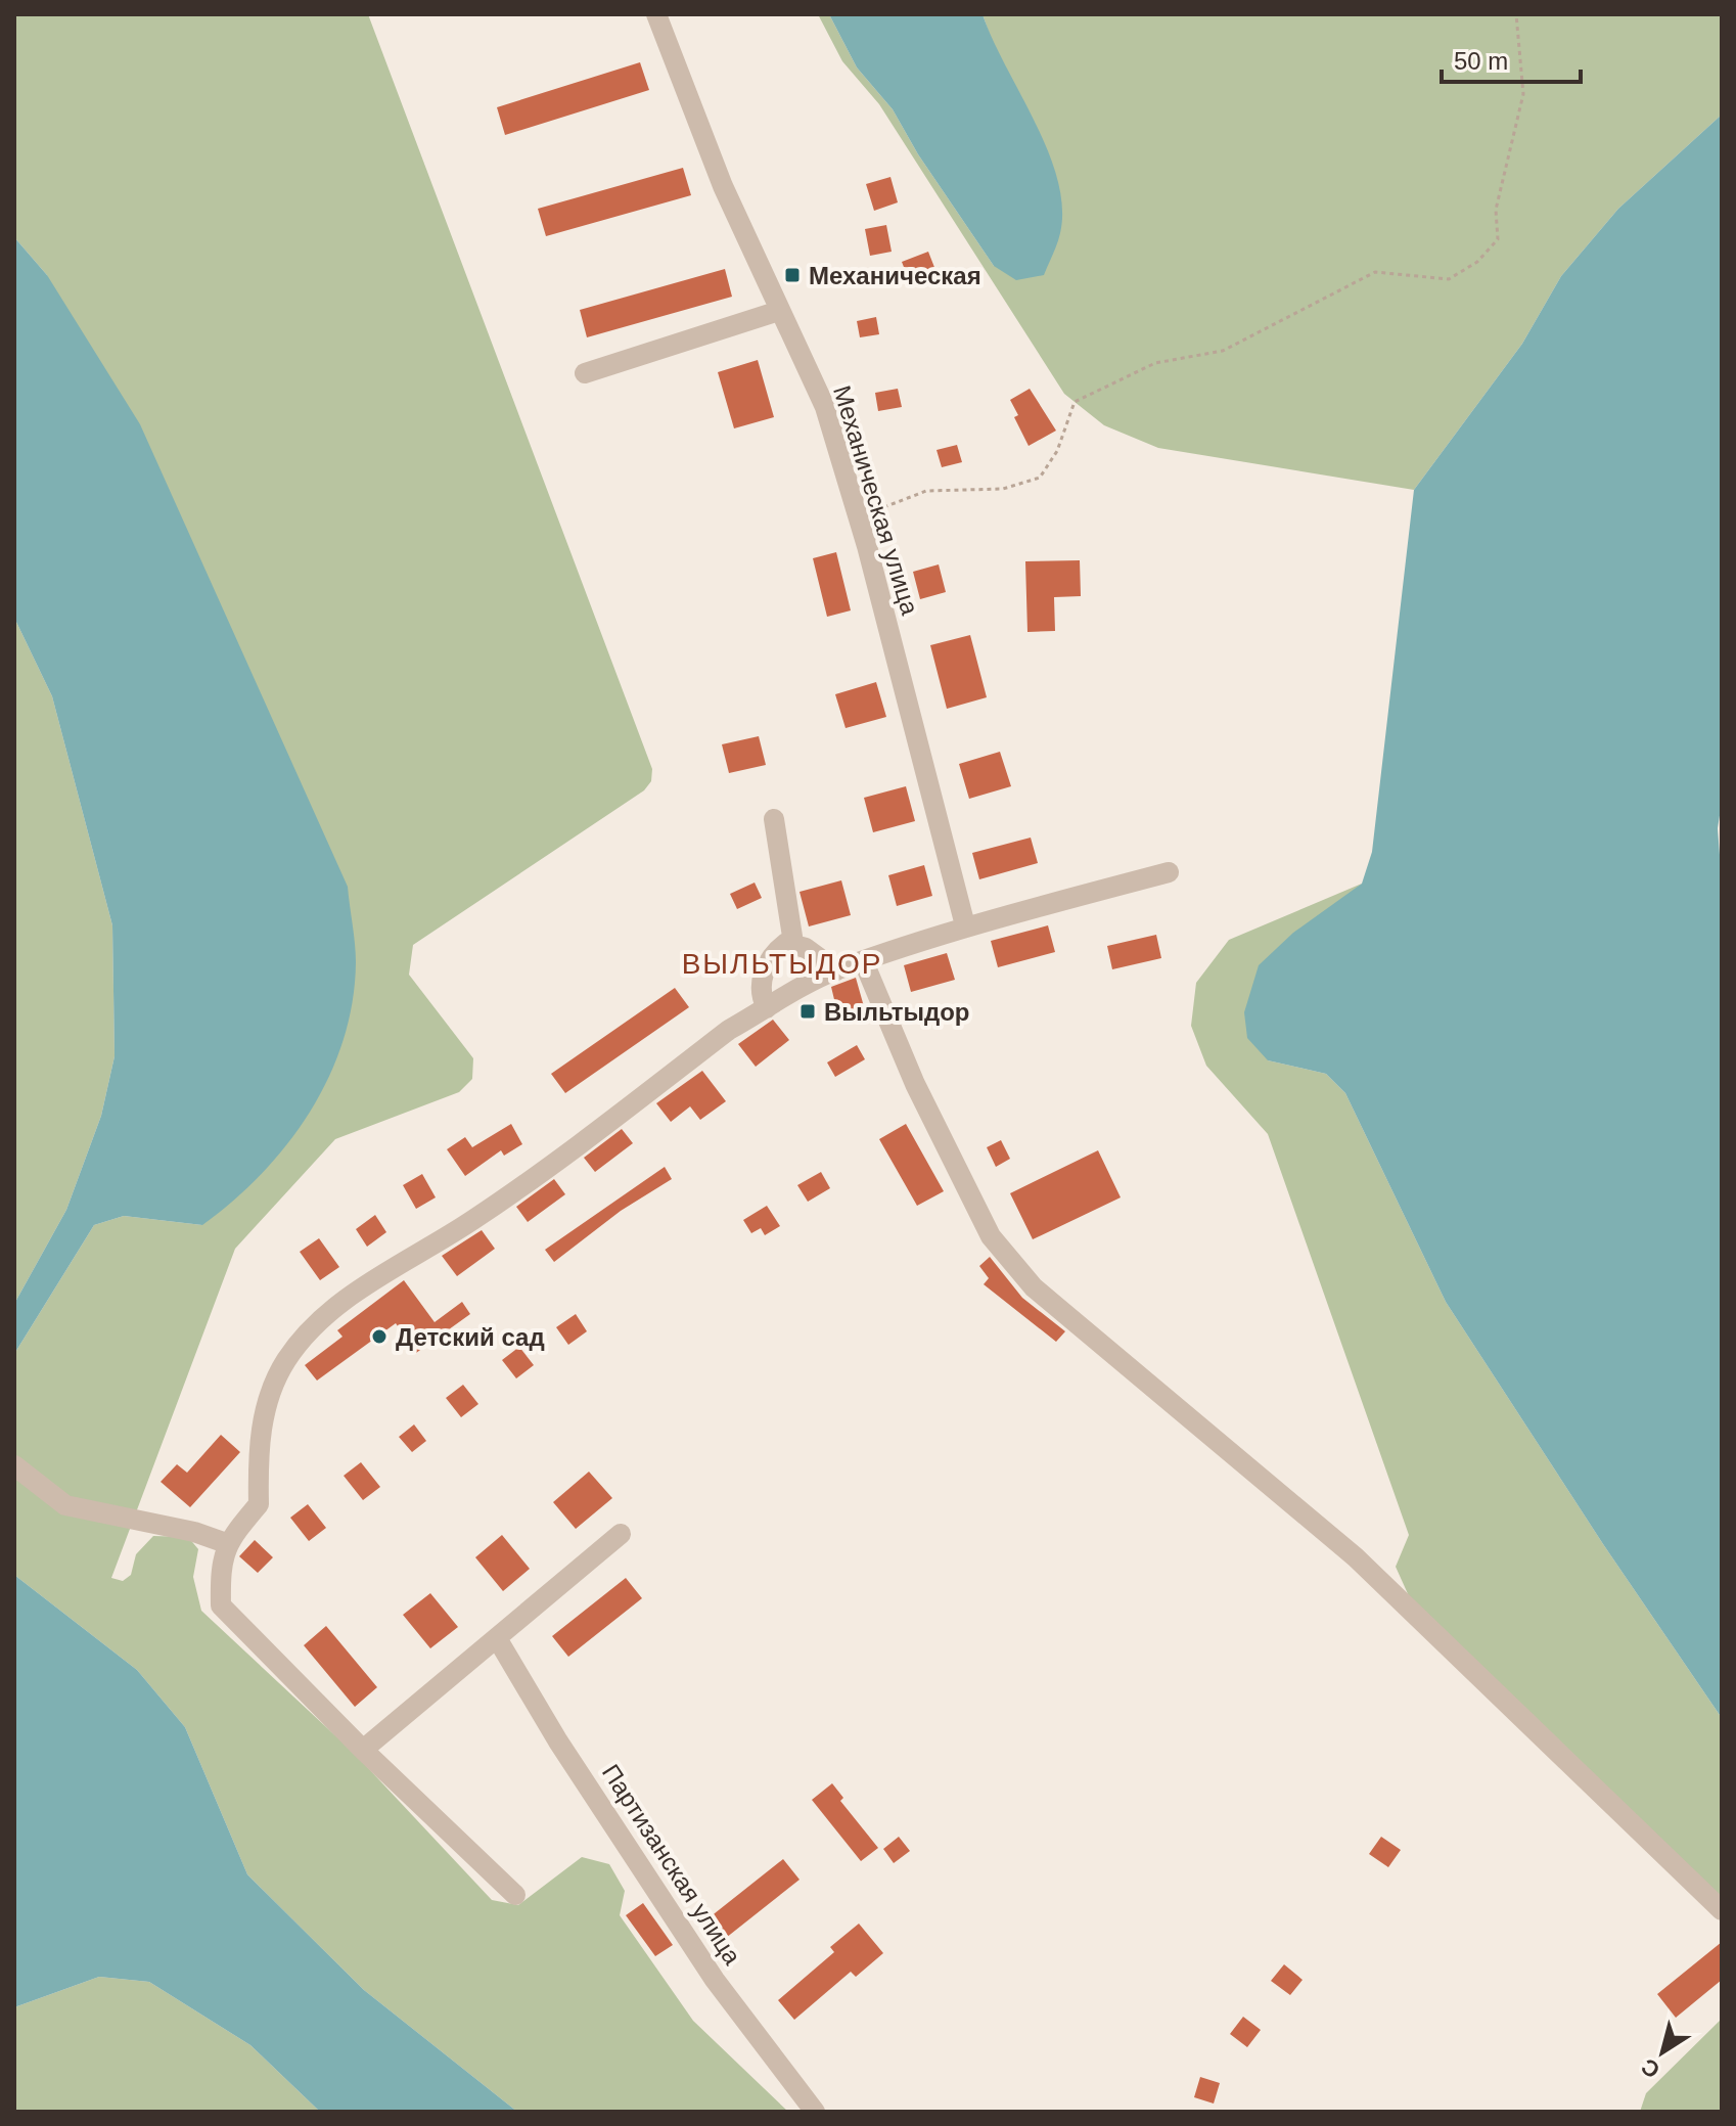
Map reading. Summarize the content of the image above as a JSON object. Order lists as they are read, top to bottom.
{
  "streets": {
    "street": ["Механическая улица", "Партизанская улица"]
  },
  "districts": ["ВЫЛЬТЫДОР"],
  "places": {
    "transit": ["Механическая", "Выльтыдор"],
    "other": ["Детский сад"]
  },
  "scale_bar": "50 m",
  "north": "bottom left"
}
